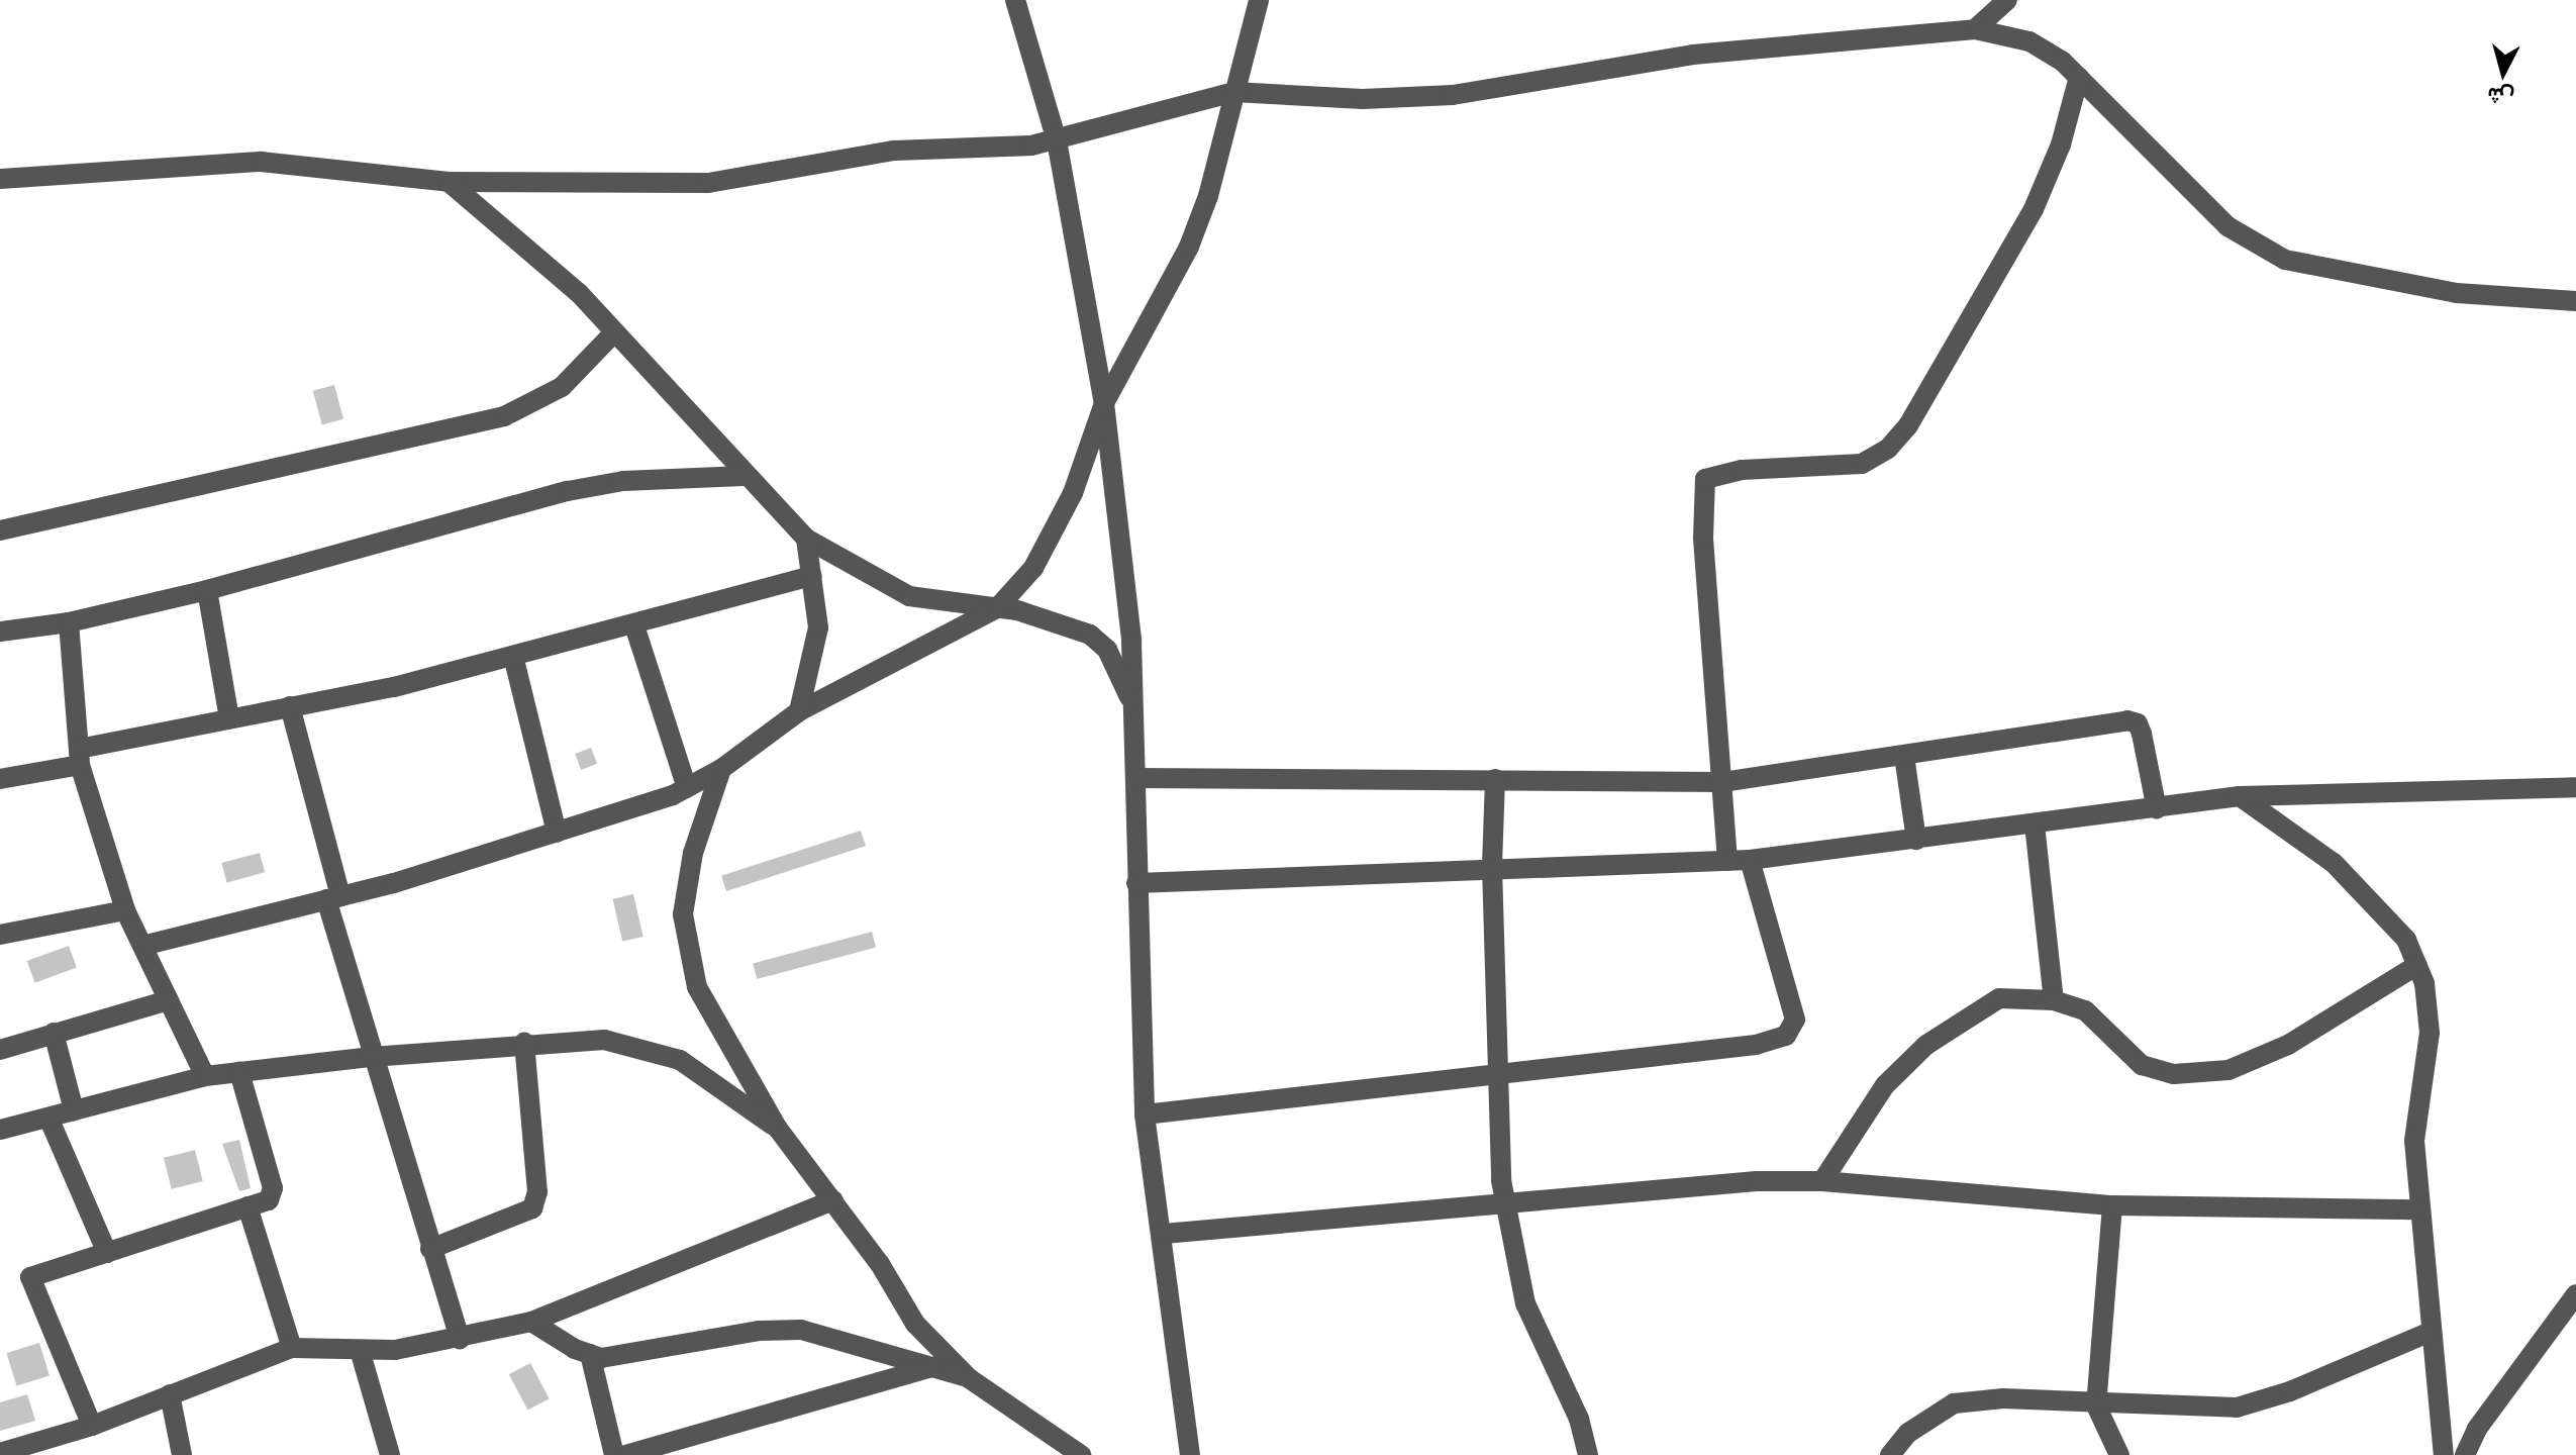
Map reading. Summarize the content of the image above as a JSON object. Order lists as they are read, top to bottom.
{
  "north": "bottom"
}
